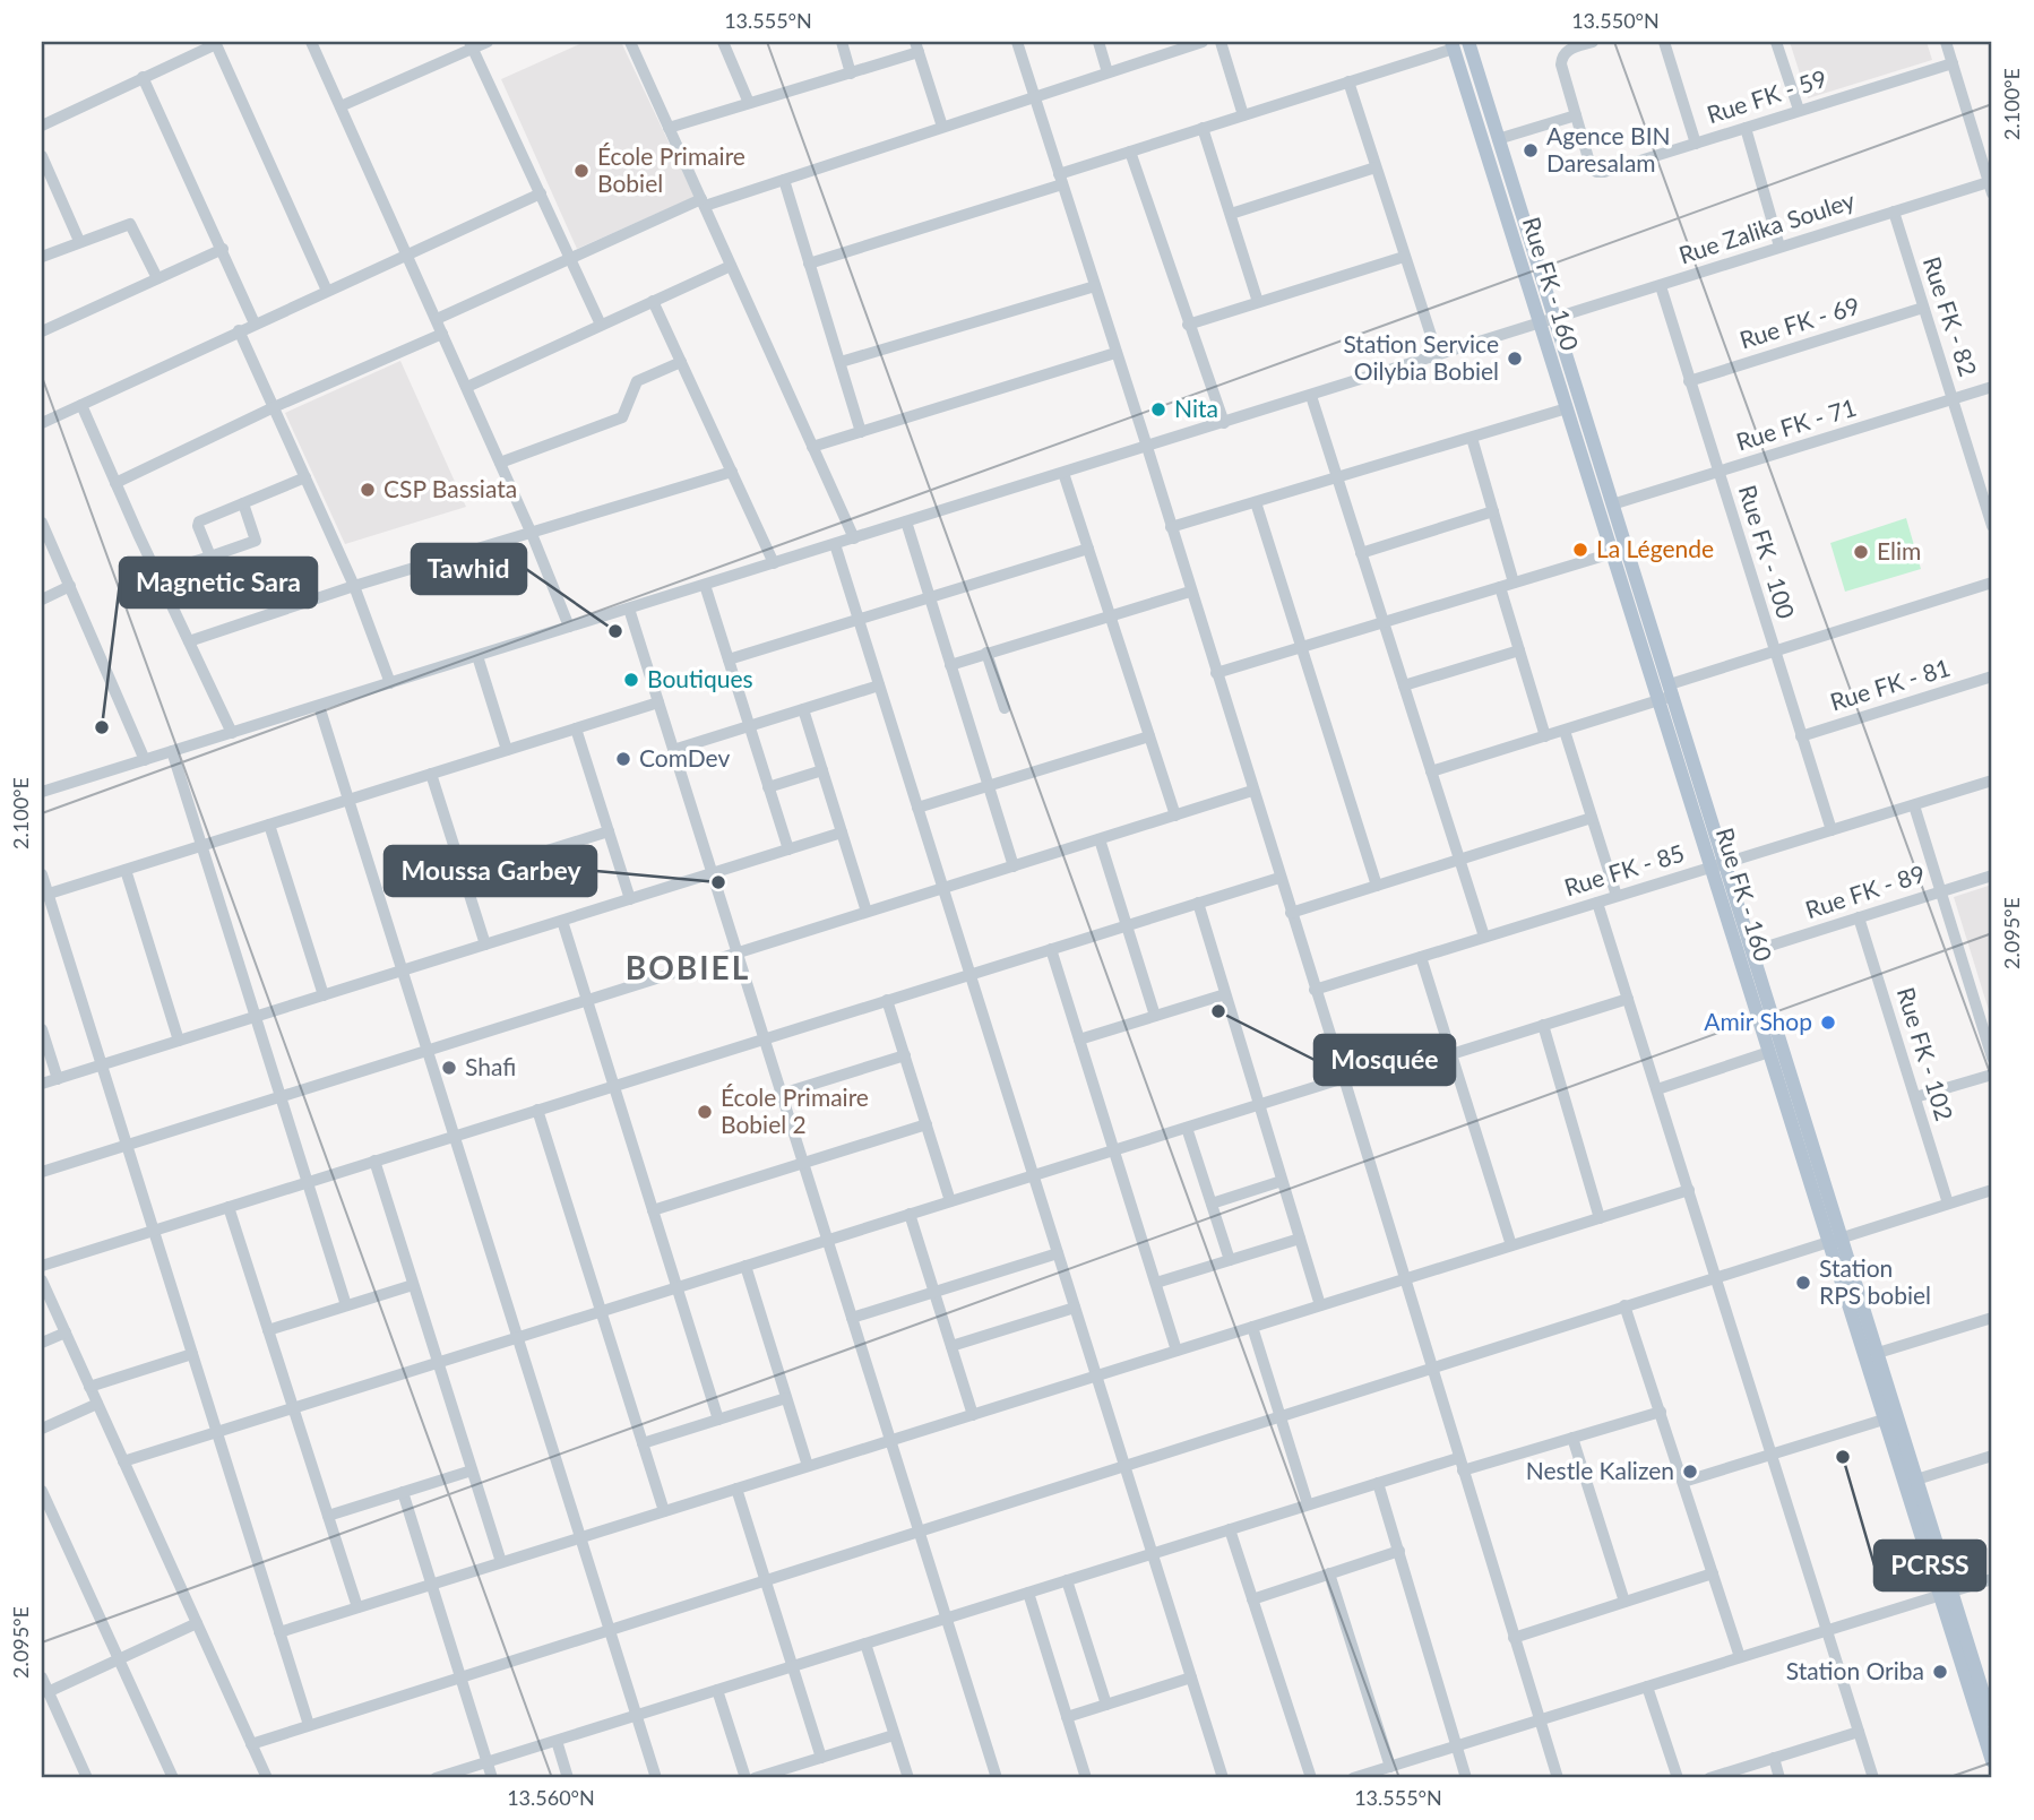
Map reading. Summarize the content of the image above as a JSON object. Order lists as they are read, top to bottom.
{
  "streets": {
    "main road": ["Rue FK - 160"],
    "street": [
      "Rue FK - 59",
      "Rue Zalika Souley",
      "Rue FK - 82",
      "Rue FK - 69",
      "Rue FK - 71",
      "Rue FK - 100",
      "Rue FK - 81",
      "Rue FK - 85",
      "Rue FK - 89",
      "Rue FK - 102"
    ]
  },
  "crossings": [
    ["Rue Zalika Souley", "Rue FK - 160"],
    ["Rue Zalika Souley", "Rue FK - 82"],
    ["Rue Zalika Souley", "Rue FK - 100"],
    ["Rue FK - 160", "Rue FK - 71"],
    ["Rue FK - 160", "Rue FK - 85"],
    ["Rue FK - 160", "Rue FK - 89"],
    ["Rue FK - 82", "Rue FK - 69"],
    ["Rue FK - 82", "Rue FK - 71"],
    ["Rue FK - 69", "Rue FK - 100"],
    ["Rue FK - 71", "Rue FK - 100"],
    ["Rue FK - 100", "Rue FK - 81"],
    ["Rue FK - 100", "Rue FK - 85"],
    ["Rue FK - 89", "Rue FK - 102"]
  ],
  "districts": ["BOBIEL"],
  "places": [
    "Agence BIN Daresalam",
    "École Primaire Bobiel",
    "Station Service Oilybia Bobiel",
    "Nita",
    "CSP Bassiata",
    "La Légende",
    "Elim",
    "Tawhid",
    "Boutiques",
    "Magnetic Sara",
    "ComDev",
    "Moussa Garbey",
    "Mosquée",
    "Amir Shop",
    "Shafi",
    "École Primaire Bobiel 2",
    "Station RPS bobiel",
    "PCRSS",
    "Nestle Kalizen",
    "Station Oriba"
  ],
  "coordinates": [
    "13.555°N",
    "13.550°N",
    "2.100°E",
    "2.095°E",
    "13.560°N"
  ]
}
